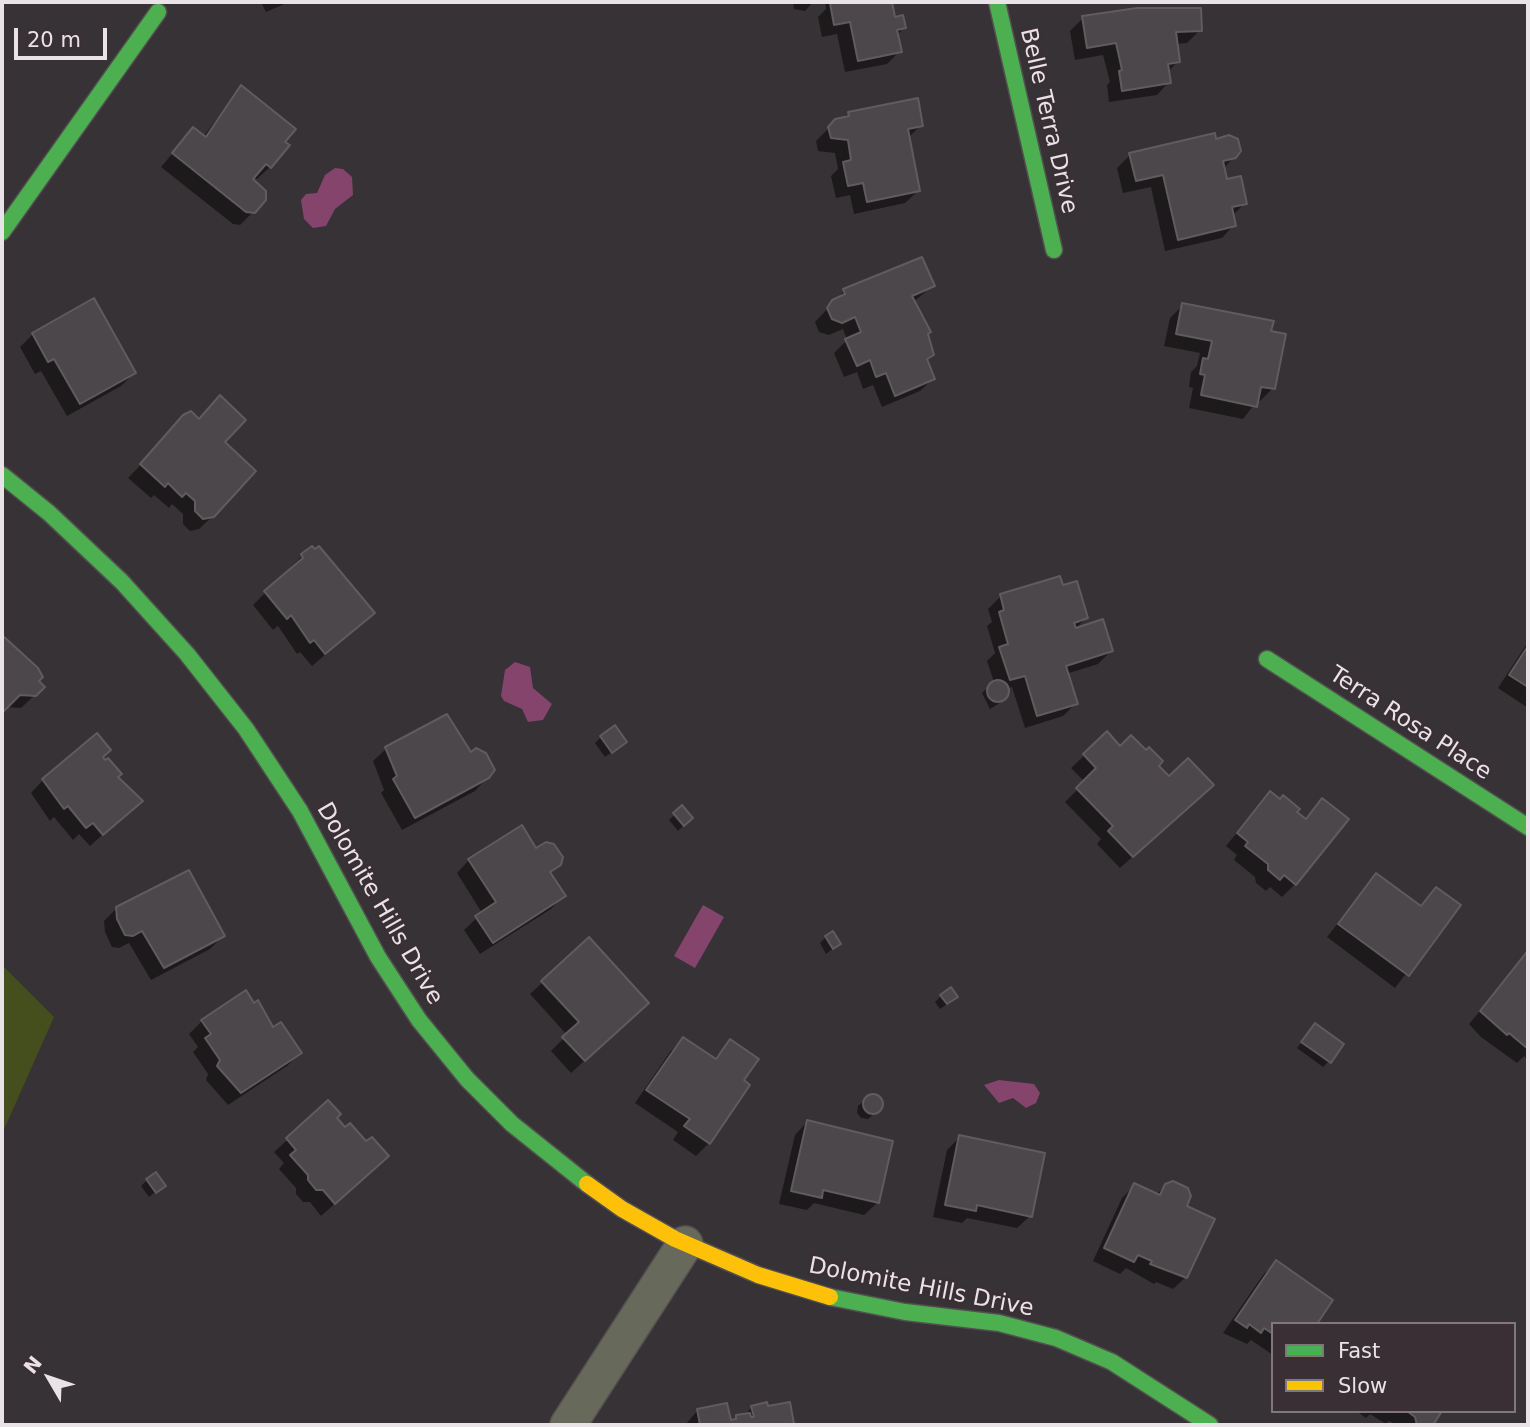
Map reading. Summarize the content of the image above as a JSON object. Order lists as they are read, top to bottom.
{
  "streets": {
    "street": ["Belle Terra Drive", "Terra Rosa Place", "Dolomite Hills Drive"]
  },
  "legend": ["Fast", "Slow"],
  "scale_bar": "20 m",
  "north": "top left"
}
